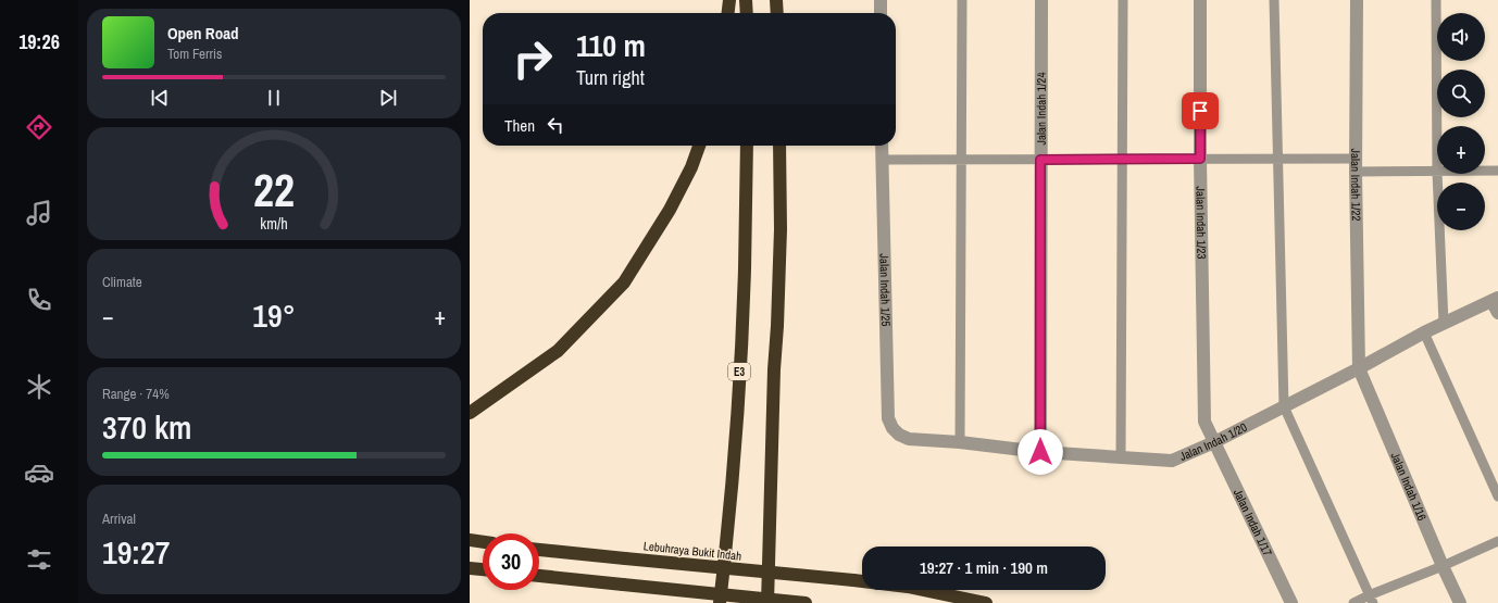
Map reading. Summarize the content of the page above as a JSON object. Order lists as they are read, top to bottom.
{
  "streets": {
    "highway": ["E3", "Lebuhraya Bukit Indah"],
    "street": [
      "Jalan Indah 1/24",
      "Jalan Indah 1/22",
      "Jalan Indah 1/23",
      "Jalan Indah 1/25",
      "Jalan Indah 1/20",
      "Jalan Indah 1/16",
      "Jalan Indah 1/17"
    ]
  },
  "crossings": [
    ["Jalan Indah 1/24", "Jalan Indah 1/20"],
    ["Jalan Indah 1/22", "Jalan Indah 1/20"],
    ["Jalan Indah 1/22", "Jalan Indah 1/16"],
    ["Jalan Indah 1/23", "Jalan Indah 1/20"],
    ["Jalan Indah 1/23", "Jalan Indah 1/17"],
    ["Jalan Indah 1/25", "Jalan Indah 1/20"],
    ["Jalan Indah 1/20", "Jalan Indah 1/16"],
    ["Jalan Indah 1/20", "Jalan Indah 1/17"]
  ],
  "page": {
    "tabs": "19:26",
    "map_buttons": ["+", "−"],
    "turn": ["110 m", "Turn right"],
    "song": ["Open Road", "Tom Ferris"],
    "then": "Then",
    "tile": [
      "Climate",
      ["Range · 74%", "370 km"],
      ["Arrival", "19:27"]
    ],
    "heat": ["−", "19°", "+"],
    "limit": "30",
    "trip": "19:27 · 1 min · 190 m",
    "gauge": ["22", "km/h"]
  }
}
